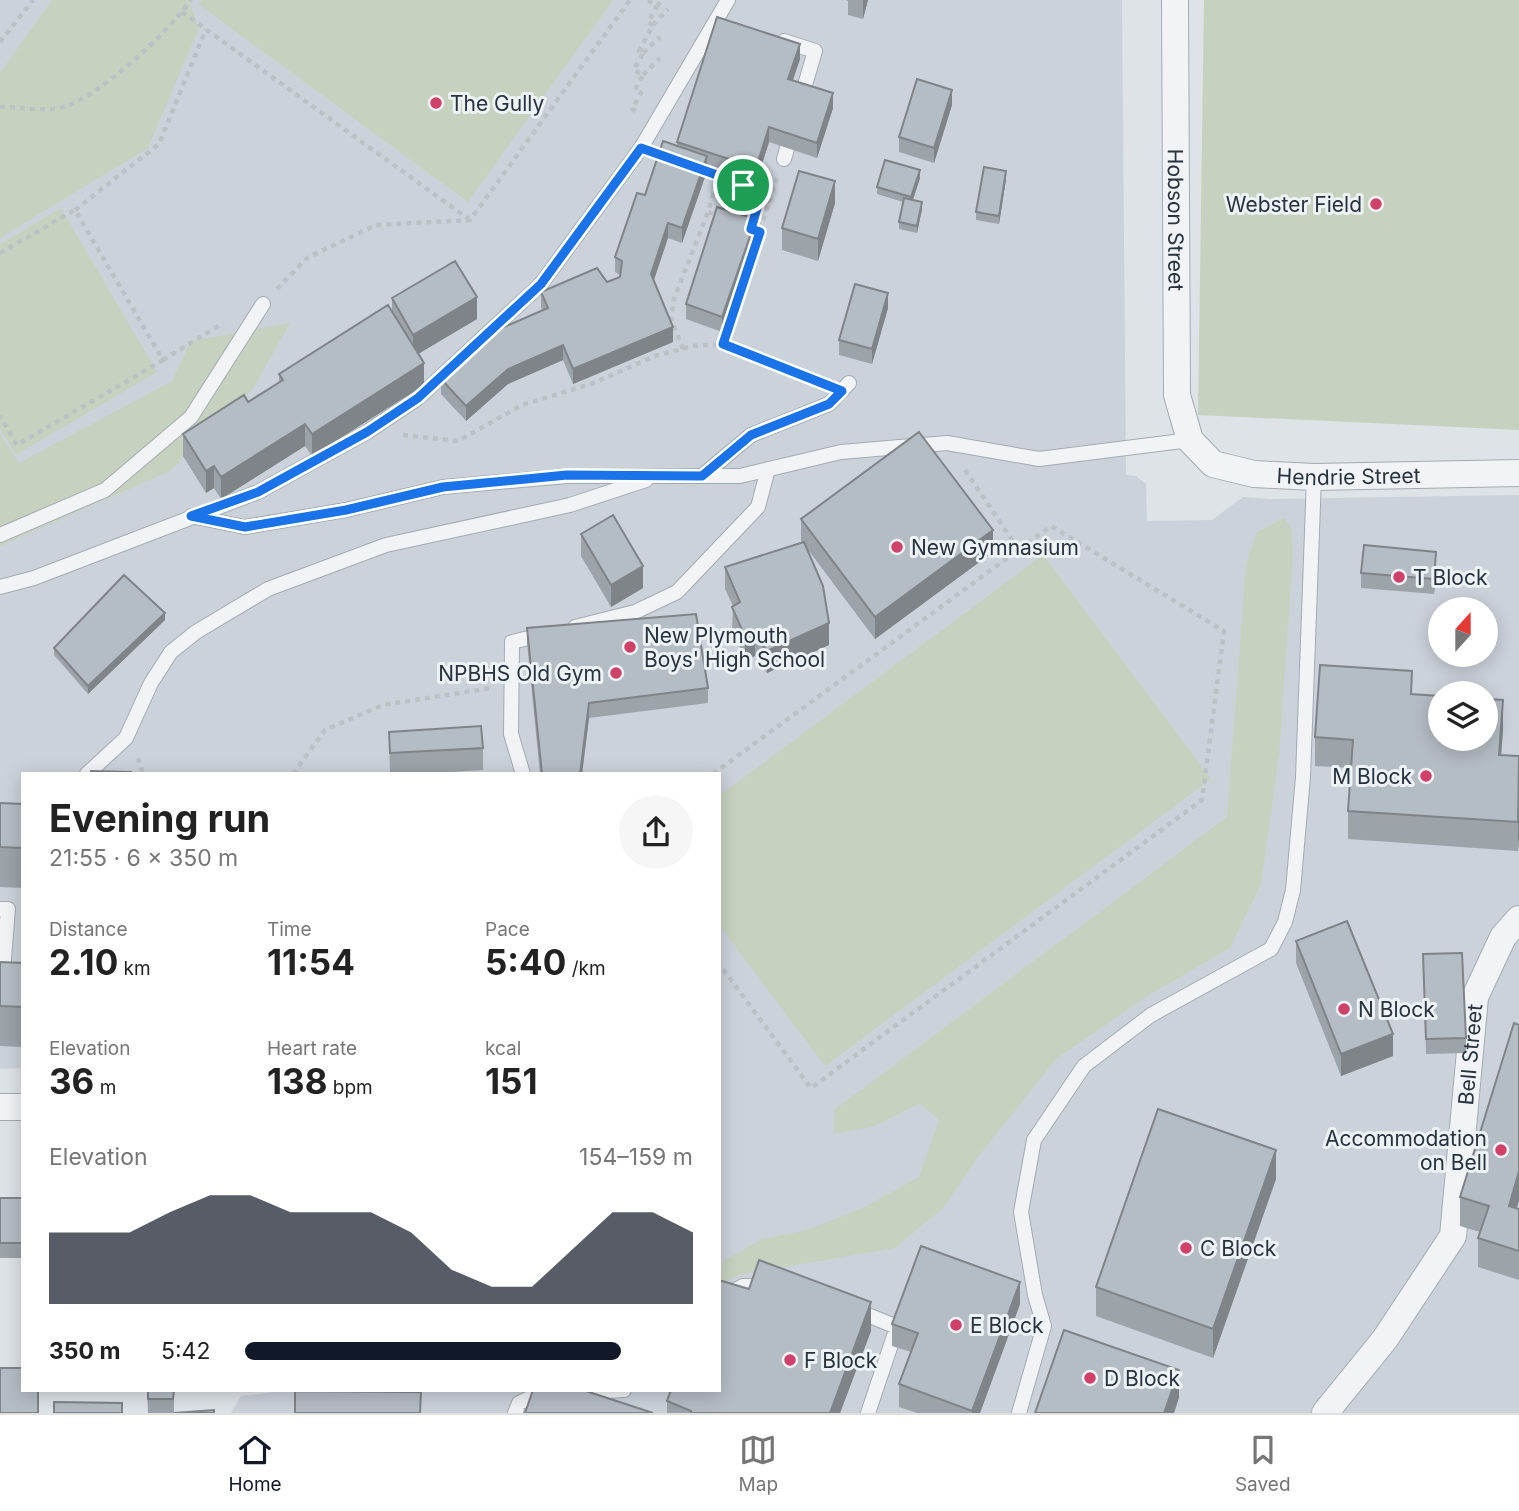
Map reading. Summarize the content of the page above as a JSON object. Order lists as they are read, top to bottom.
{
  "streets": {
    "street": ["Hobson Street", "Hendrie Street", "Bell Street"]
  },
  "crossings": [
    ["Hobson Street", "Hendrie Street"]
  ],
  "places": [
    "The Gully",
    "Webster Field",
    "New Gymnasium",
    "T Block",
    "New Plymouth Boys' High School",
    "NPBHS Old Gym",
    "M Block",
    "N Block",
    "Accommodation on Bell",
    "C Block",
    "E Block",
    "F Block",
    "D Block"
  ],
  "north": "top",
  "page": {
    "heading": ["Evening run", "21:55 · 6 × 350 m"],
    "stats": [
      ["Distance", "2.10 km"],
      ["Time", "11:54"],
      ["Pace", "5:40 /km"],
      ["Elevation", "36 m"],
      ["Heart rate", "138 bpm"],
      ["kcal", "151"]
    ],
    "chart": ["Elevation", "154–159 m"],
    "list": [
      {
        "name": "350 m",
        "note": "5:42"
      }
    ],
    "tabs": ["Home", "Map", "Saved"]
  }
}
